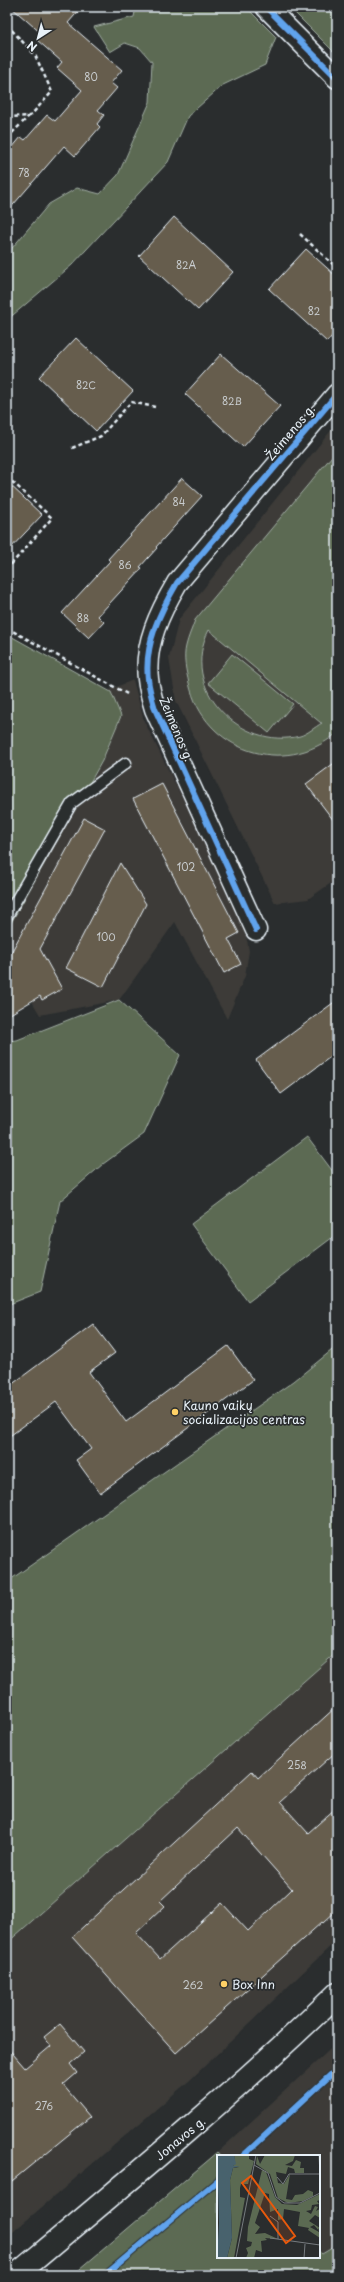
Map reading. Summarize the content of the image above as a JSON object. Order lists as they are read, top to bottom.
{
  "streets": {
    "main road": ["Jonavos g."],
    "street": ["Žeimenos g."]
  },
  "places": ["Kauno vaikų socializacijos centras", "Box Inn"],
  "house_numbers": [
    "80",
    "78",
    "82A",
    "82",
    "82C",
    "82B",
    "84",
    "86",
    "88",
    "102",
    "100",
    "258",
    "262",
    "276"
  ],
  "north": "bottom left"
}
